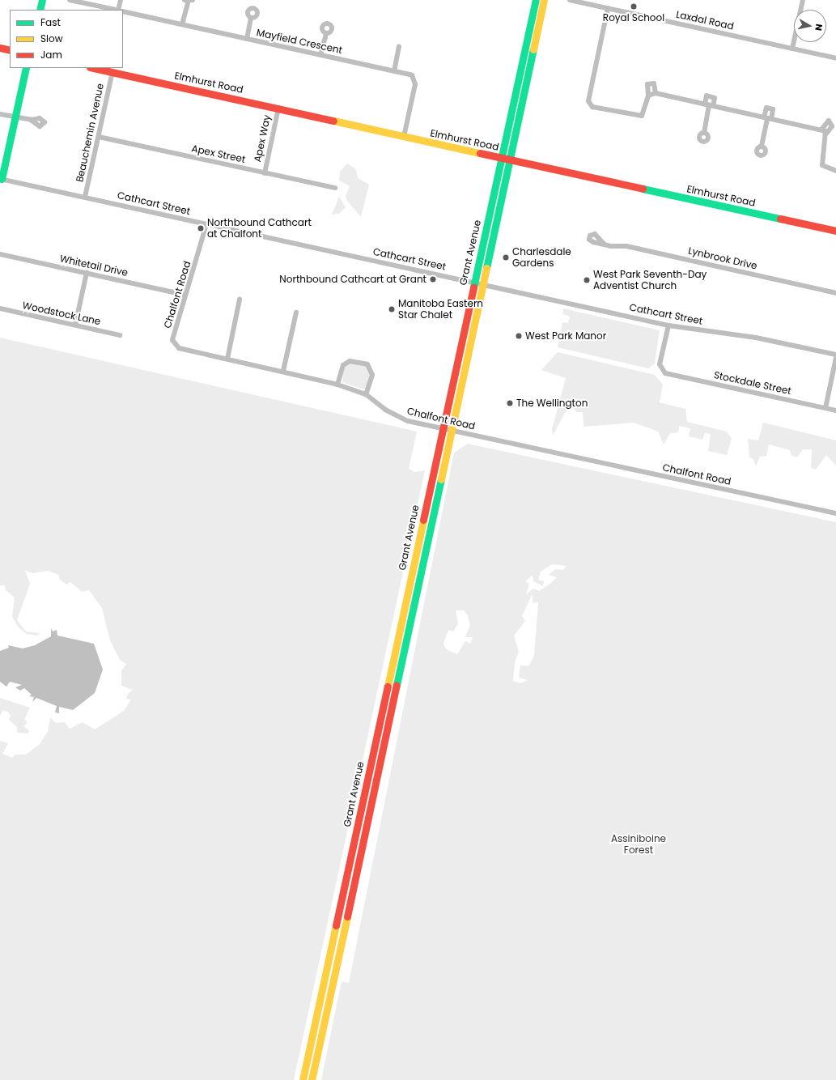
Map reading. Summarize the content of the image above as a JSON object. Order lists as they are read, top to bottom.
{
  "streets": {
    "main road": ["Elmhurst Road", "Grant Avenue"],
    "street": [
      "Laxdal Road",
      "Mayfield Crescent",
      "Beauchemin Avenue",
      "Apex Way",
      "Apex Street",
      "Cathcart Street",
      "Lynbrook Drive",
      "Whitetail Drive",
      "Chalfont Road",
      "Woodstock Lane",
      "Stockdale Street"
    ]
  },
  "crossings": [
    ["Mayfield Crescent", "Elmhurst Road"],
    ["Elmhurst Road", "Beauchemin Avenue"],
    ["Elmhurst Road", "Apex Way"],
    ["Elmhurst Road", "Grant Avenue"],
    ["Beauchemin Avenue", "Apex Street"],
    ["Beauchemin Avenue", "Cathcart Street"],
    ["Apex Way", "Apex Street"],
    ["Cathcart Street", "Grant Avenue"],
    ["Cathcart Street", "Chalfont Road"],
    ["Cathcart Street", "Stockdale Street"],
    ["Grant Avenue", "Chalfont Road"],
    ["Whitetail Drive", "Chalfont Road"]
  ],
  "parks": ["Assiniboine Forest"],
  "places": [
    "Royal School",
    "Northbound Cathcart at Chalfont",
    "Charlesdale Gardens",
    "Northbound Cathcart at Grant",
    "West Park Seventh-Day Adventist Church",
    "Manitoba Eastern Star Chalet",
    "West Park Manor",
    "The Wellington"
  ],
  "legend": ["Fast", "Slow", "Jam"],
  "north": "right"
}
